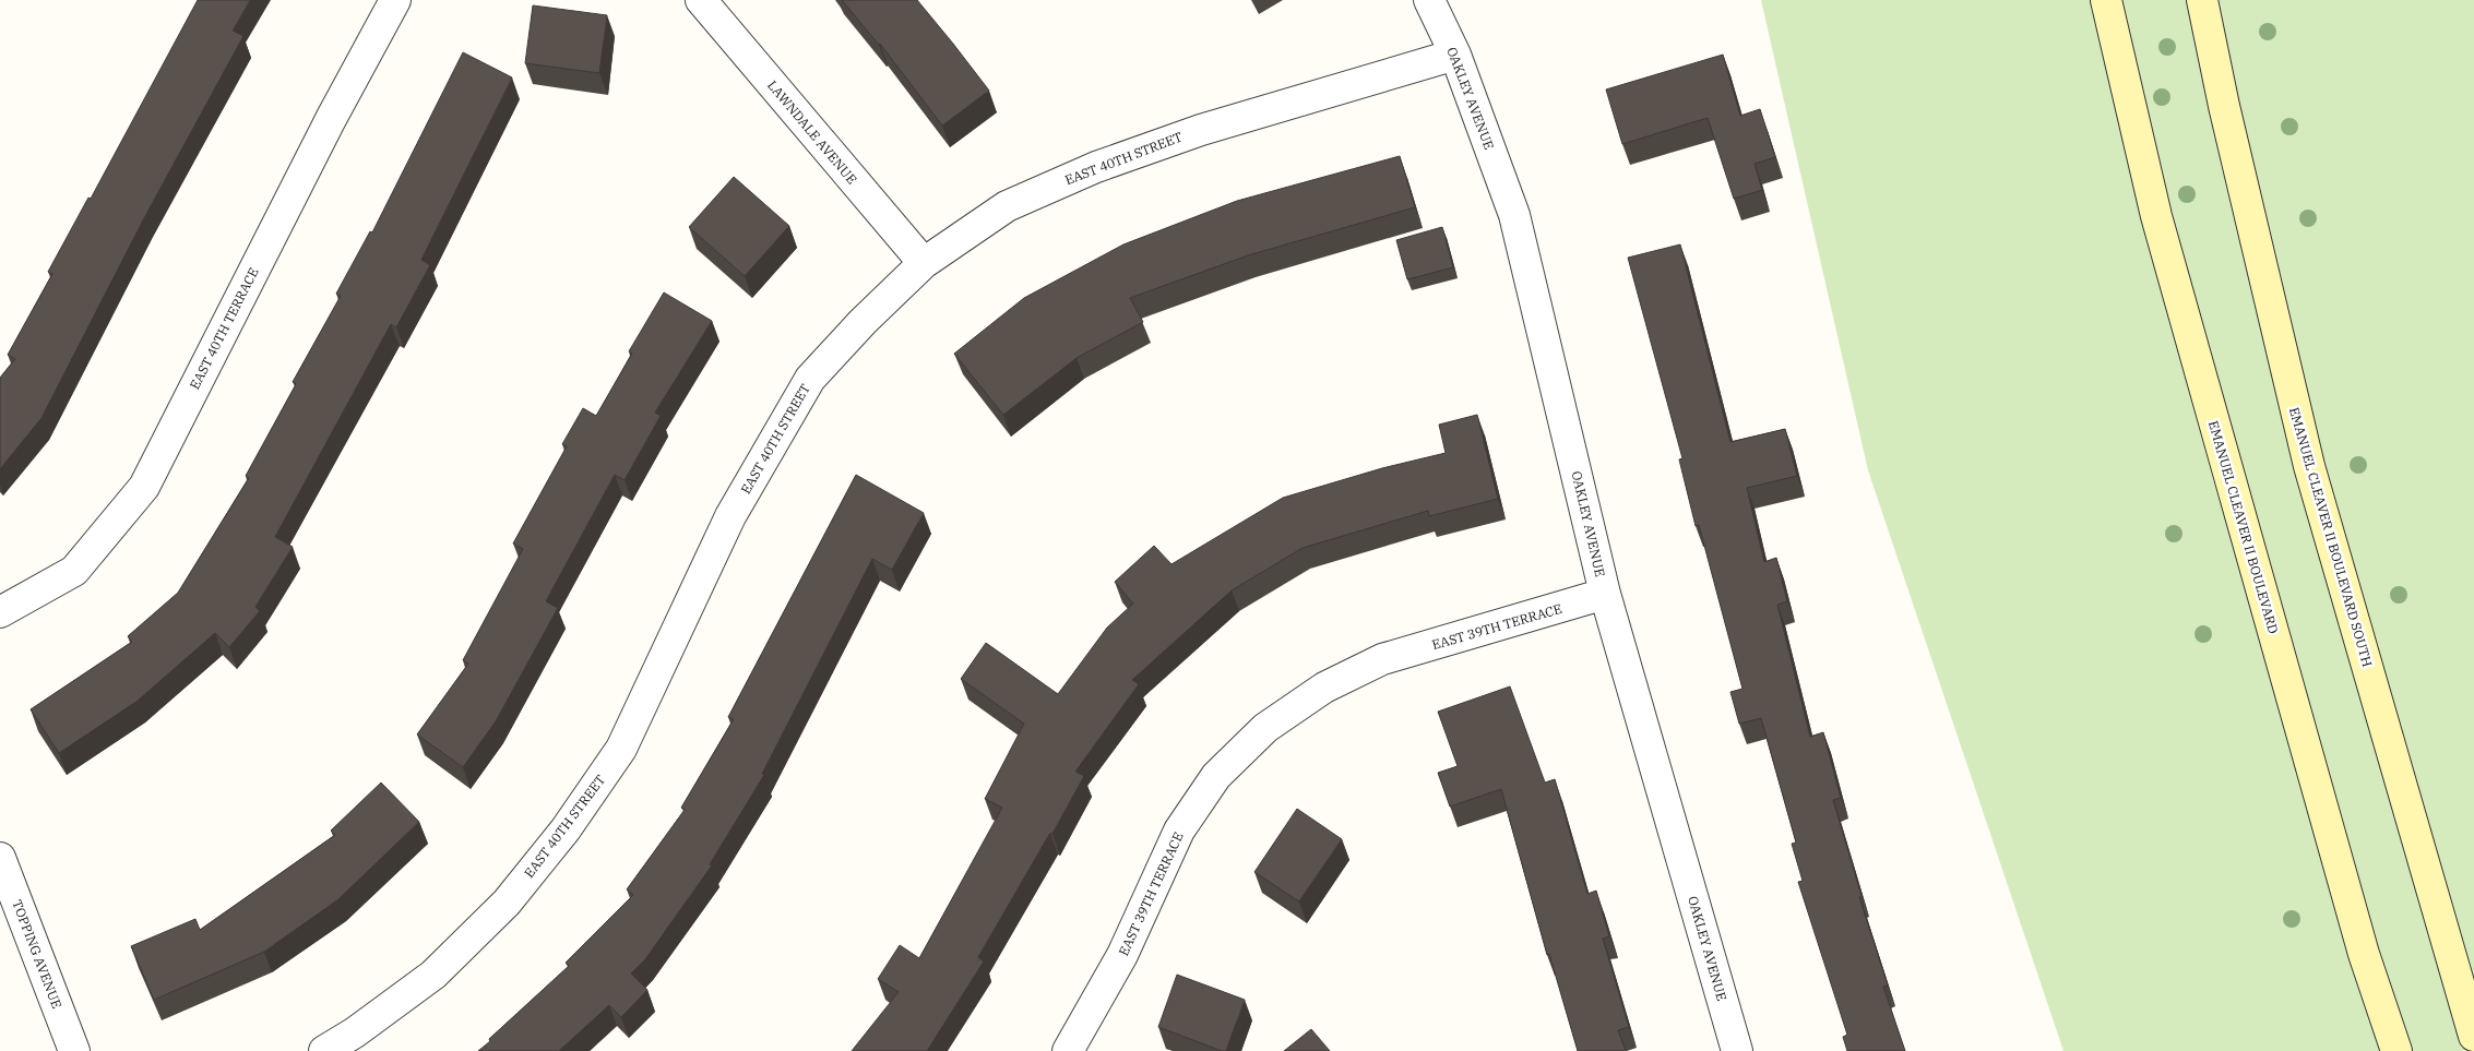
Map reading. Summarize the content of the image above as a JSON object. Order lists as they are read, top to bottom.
{
  "streets": {
    "main road": ["EMANUEL CLEAVER II BOULEVARD", "EMANUEL CLEAVER II BOULEVARD SOUTH"],
    "street": [
      "OAKLEY AVENUE",
      "LAWNDALE AVENUE",
      "EAST 40TH STREET",
      "EAST 40TH TERRACE",
      "EAST 39TH TERRACE",
      "TOPPING AVENUE"
    ]
  },
  "crossings": [
    ["OAKLEY AVENUE", "EAST 40TH STREET"],
    ["OAKLEY AVENUE", "EAST 39TH TERRACE"],
    ["LAWNDALE AVENUE", "EAST 40TH STREET"]
  ]
}
